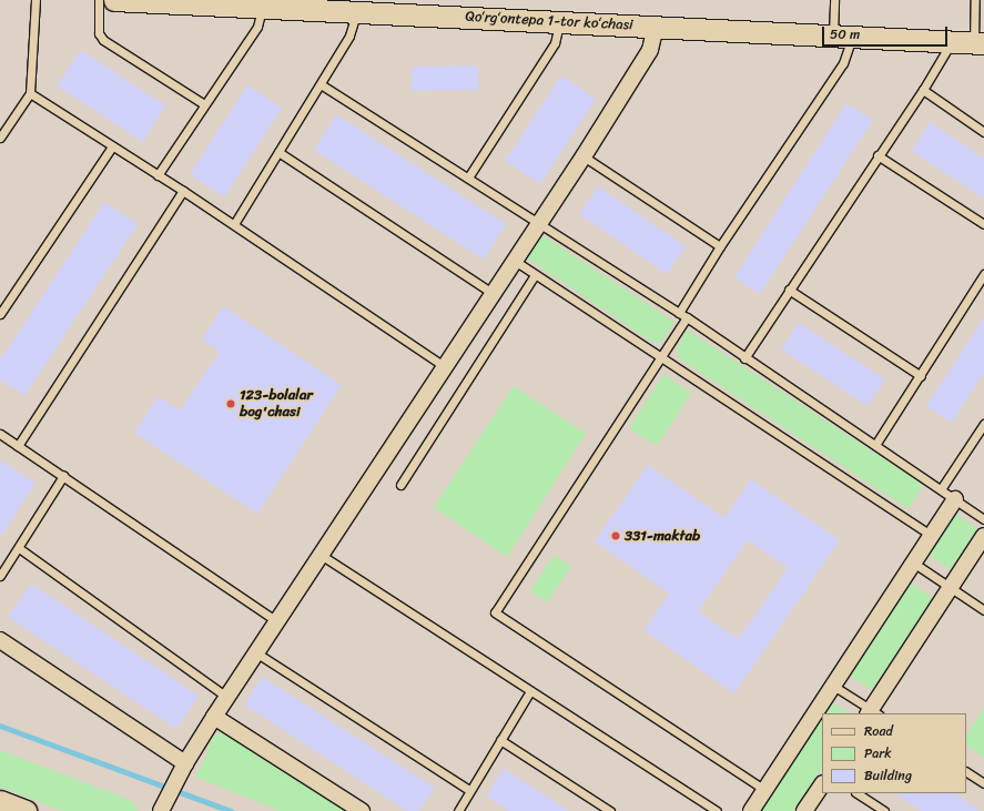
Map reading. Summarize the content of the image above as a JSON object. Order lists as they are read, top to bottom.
{
  "streets": {
    "street": ["Qoʻrgʻontepa 1-tor koʻchasi"]
  },
  "places": ["123-bolalar bog'chasi", "331-maktab"],
  "legend": ["Road", "Park", "Building"],
  "scale_bar": "50 m"
}
